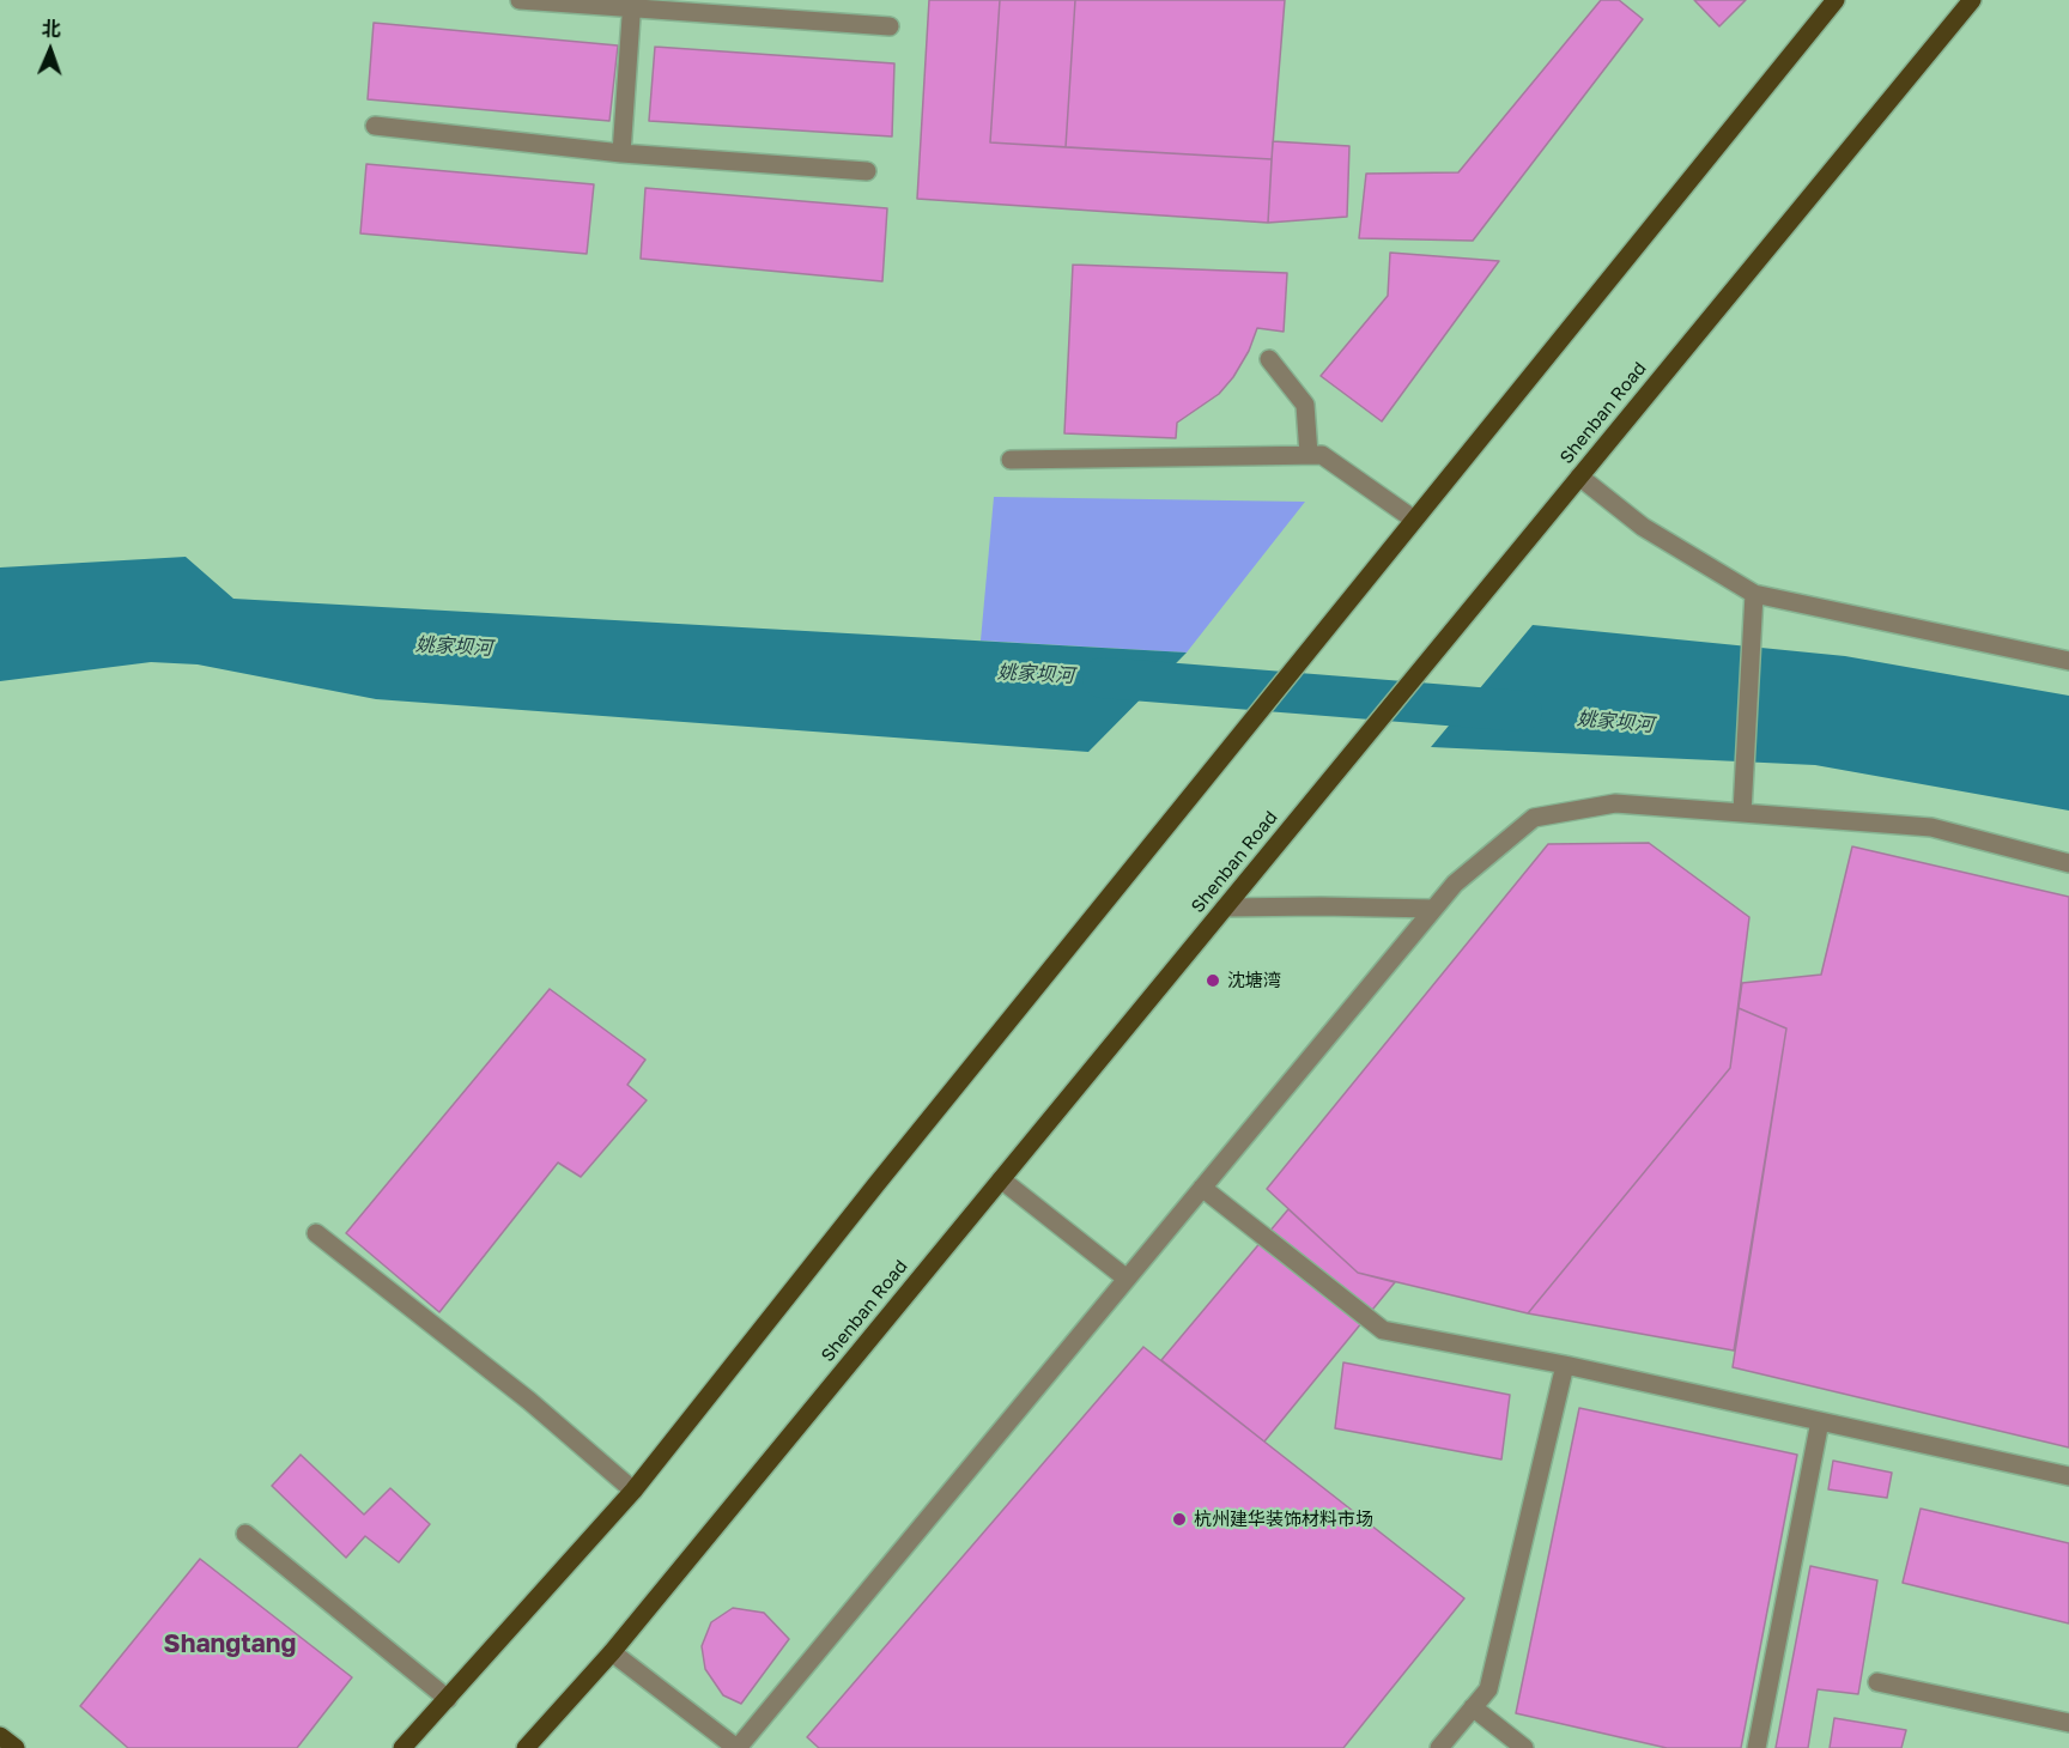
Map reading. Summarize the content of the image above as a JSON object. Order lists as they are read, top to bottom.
{
  "streets": {
    "main road": ["Shenban Road"]
  },
  "districts": ["Shangtang"],
  "water": ["姚家坝河"],
  "places": ["沈塘湾", "杭州建华装饰材料市场"],
  "north": "top"
}
